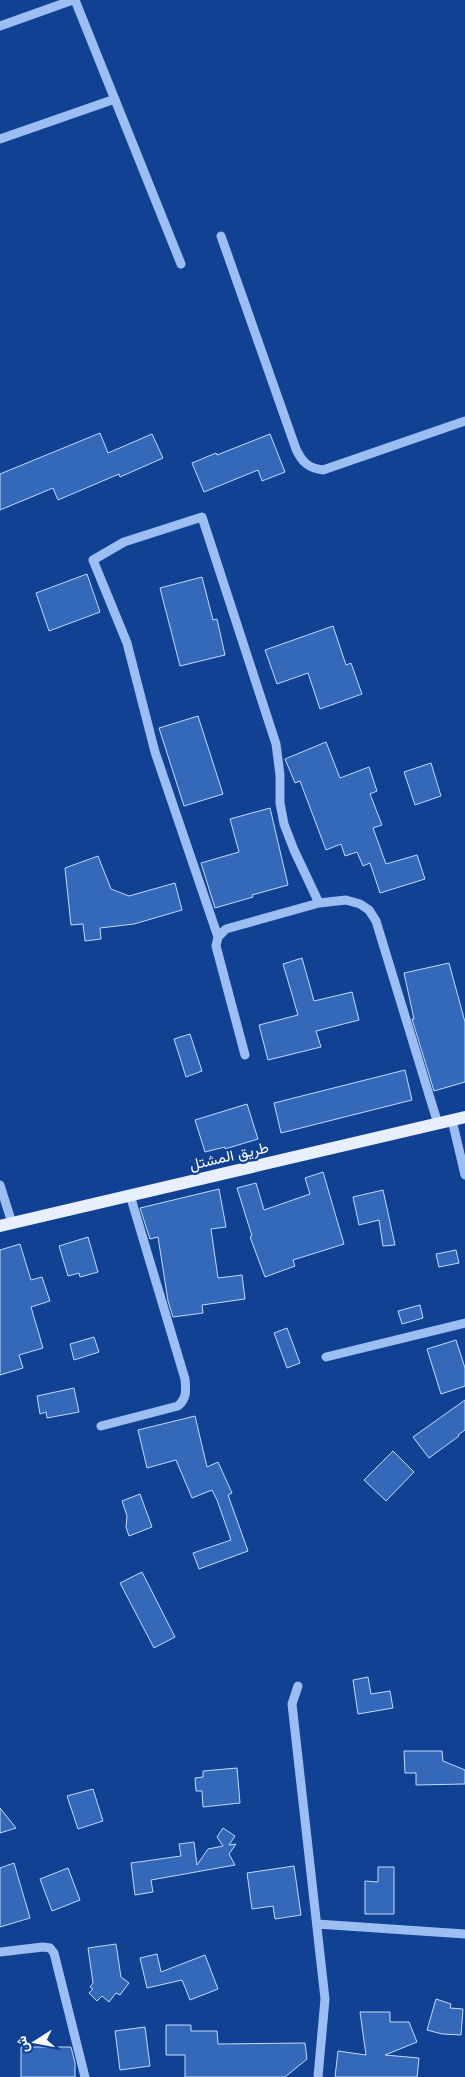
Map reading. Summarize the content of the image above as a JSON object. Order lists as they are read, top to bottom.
{
  "streets": {
    "main road": ["طريق المشتل"]
  },
  "north": "left"
}
